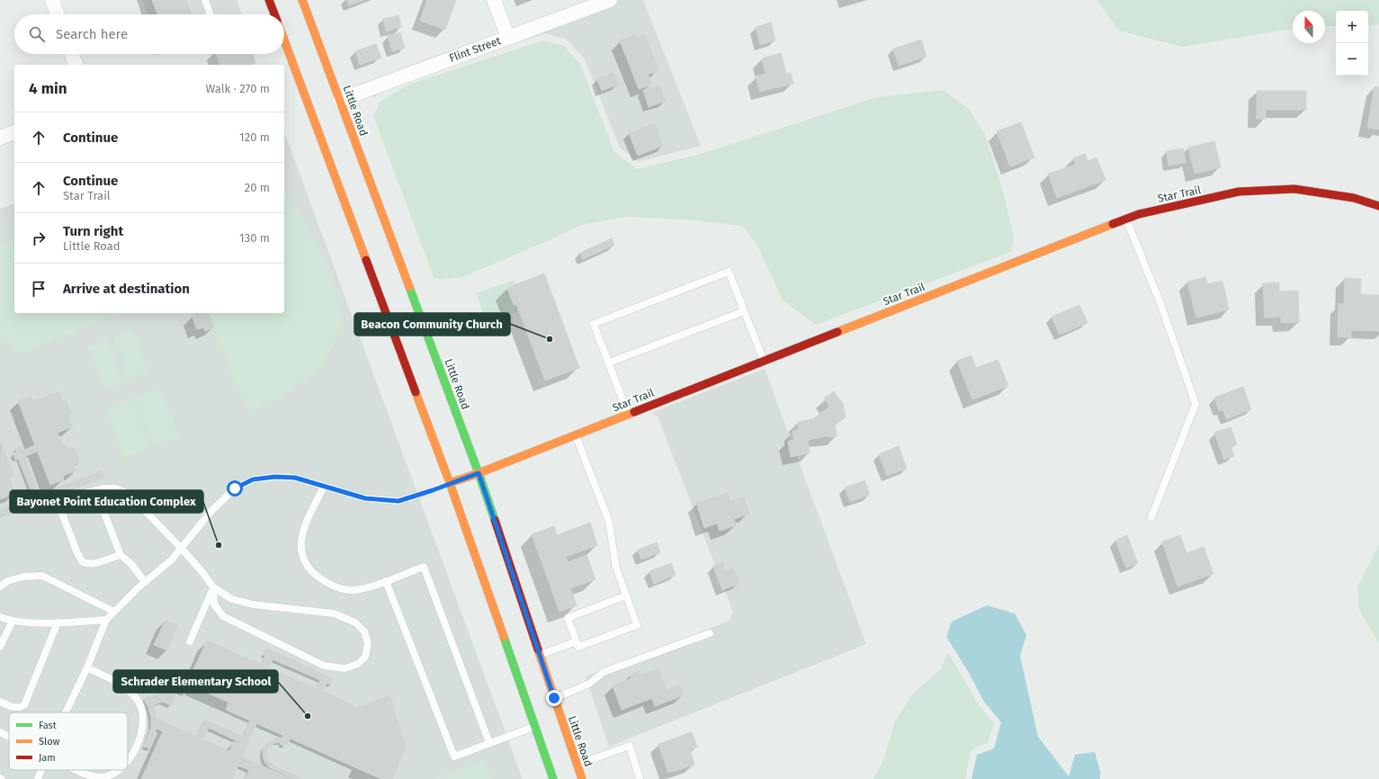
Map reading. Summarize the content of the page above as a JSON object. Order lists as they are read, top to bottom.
{
  "streets": {
    "main road": ["Little Road", "Star Trail"],
    "street": ["Flint Street"]
  },
  "crossings": [
    ["Flint Street", "Little Road"],
    ["Little Road", "Star Trail"]
  ],
  "places": ["Beacon Community Church", "Bayonet Point Education Complex", "Schrader Elementary School"],
  "legend": ["Fast", "Slow", "Jam"],
  "north": "top",
  "page": {
    "map_buttons": ["+", "−"],
    "search": "Search here",
    "heading": ["4 min", "Walk · 270 m"],
    "list": [
      ["Continue", "120 m"],
      ["Continue", "Star Trail", "20 m"],
      ["Turn right", "Little Road", "130 m"],
      "Arrive at destination"
    ]
  }
}
